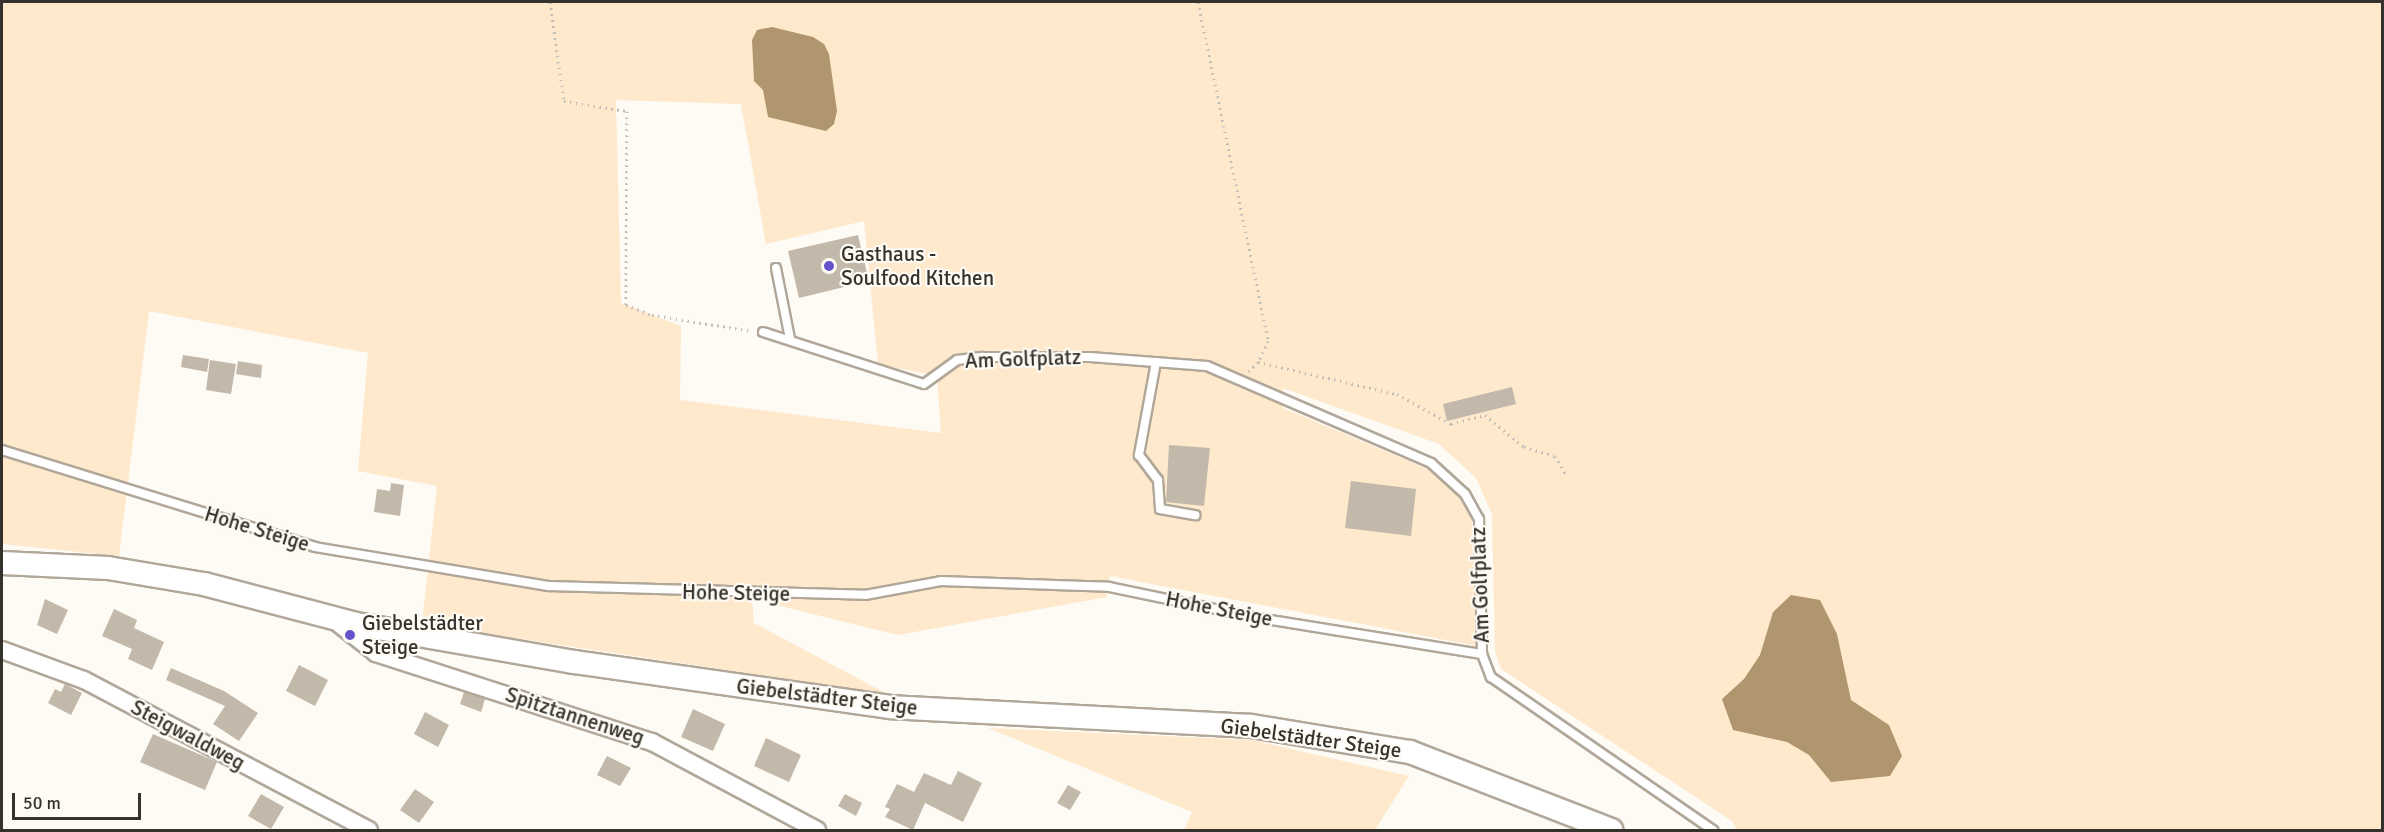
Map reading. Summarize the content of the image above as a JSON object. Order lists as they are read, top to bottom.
{
  "streets": {
    "main road": ["Giebelstädter Steige"],
    "street": ["Spitztannenweg", "Steigwaldweg"],
    "lane": ["Am Golfplatz", "Hohe Steige"]
  },
  "crossings": [
    ["Am Golfplatz", "Hohe Steige"],
    ["Giebelstädter Steige", "Spitztannenweg"]
  ],
  "places": ["Gasthaus - Soulfood Kitchen", "Giebelstädter Steige"],
  "scale_bar": "50 m"
}
